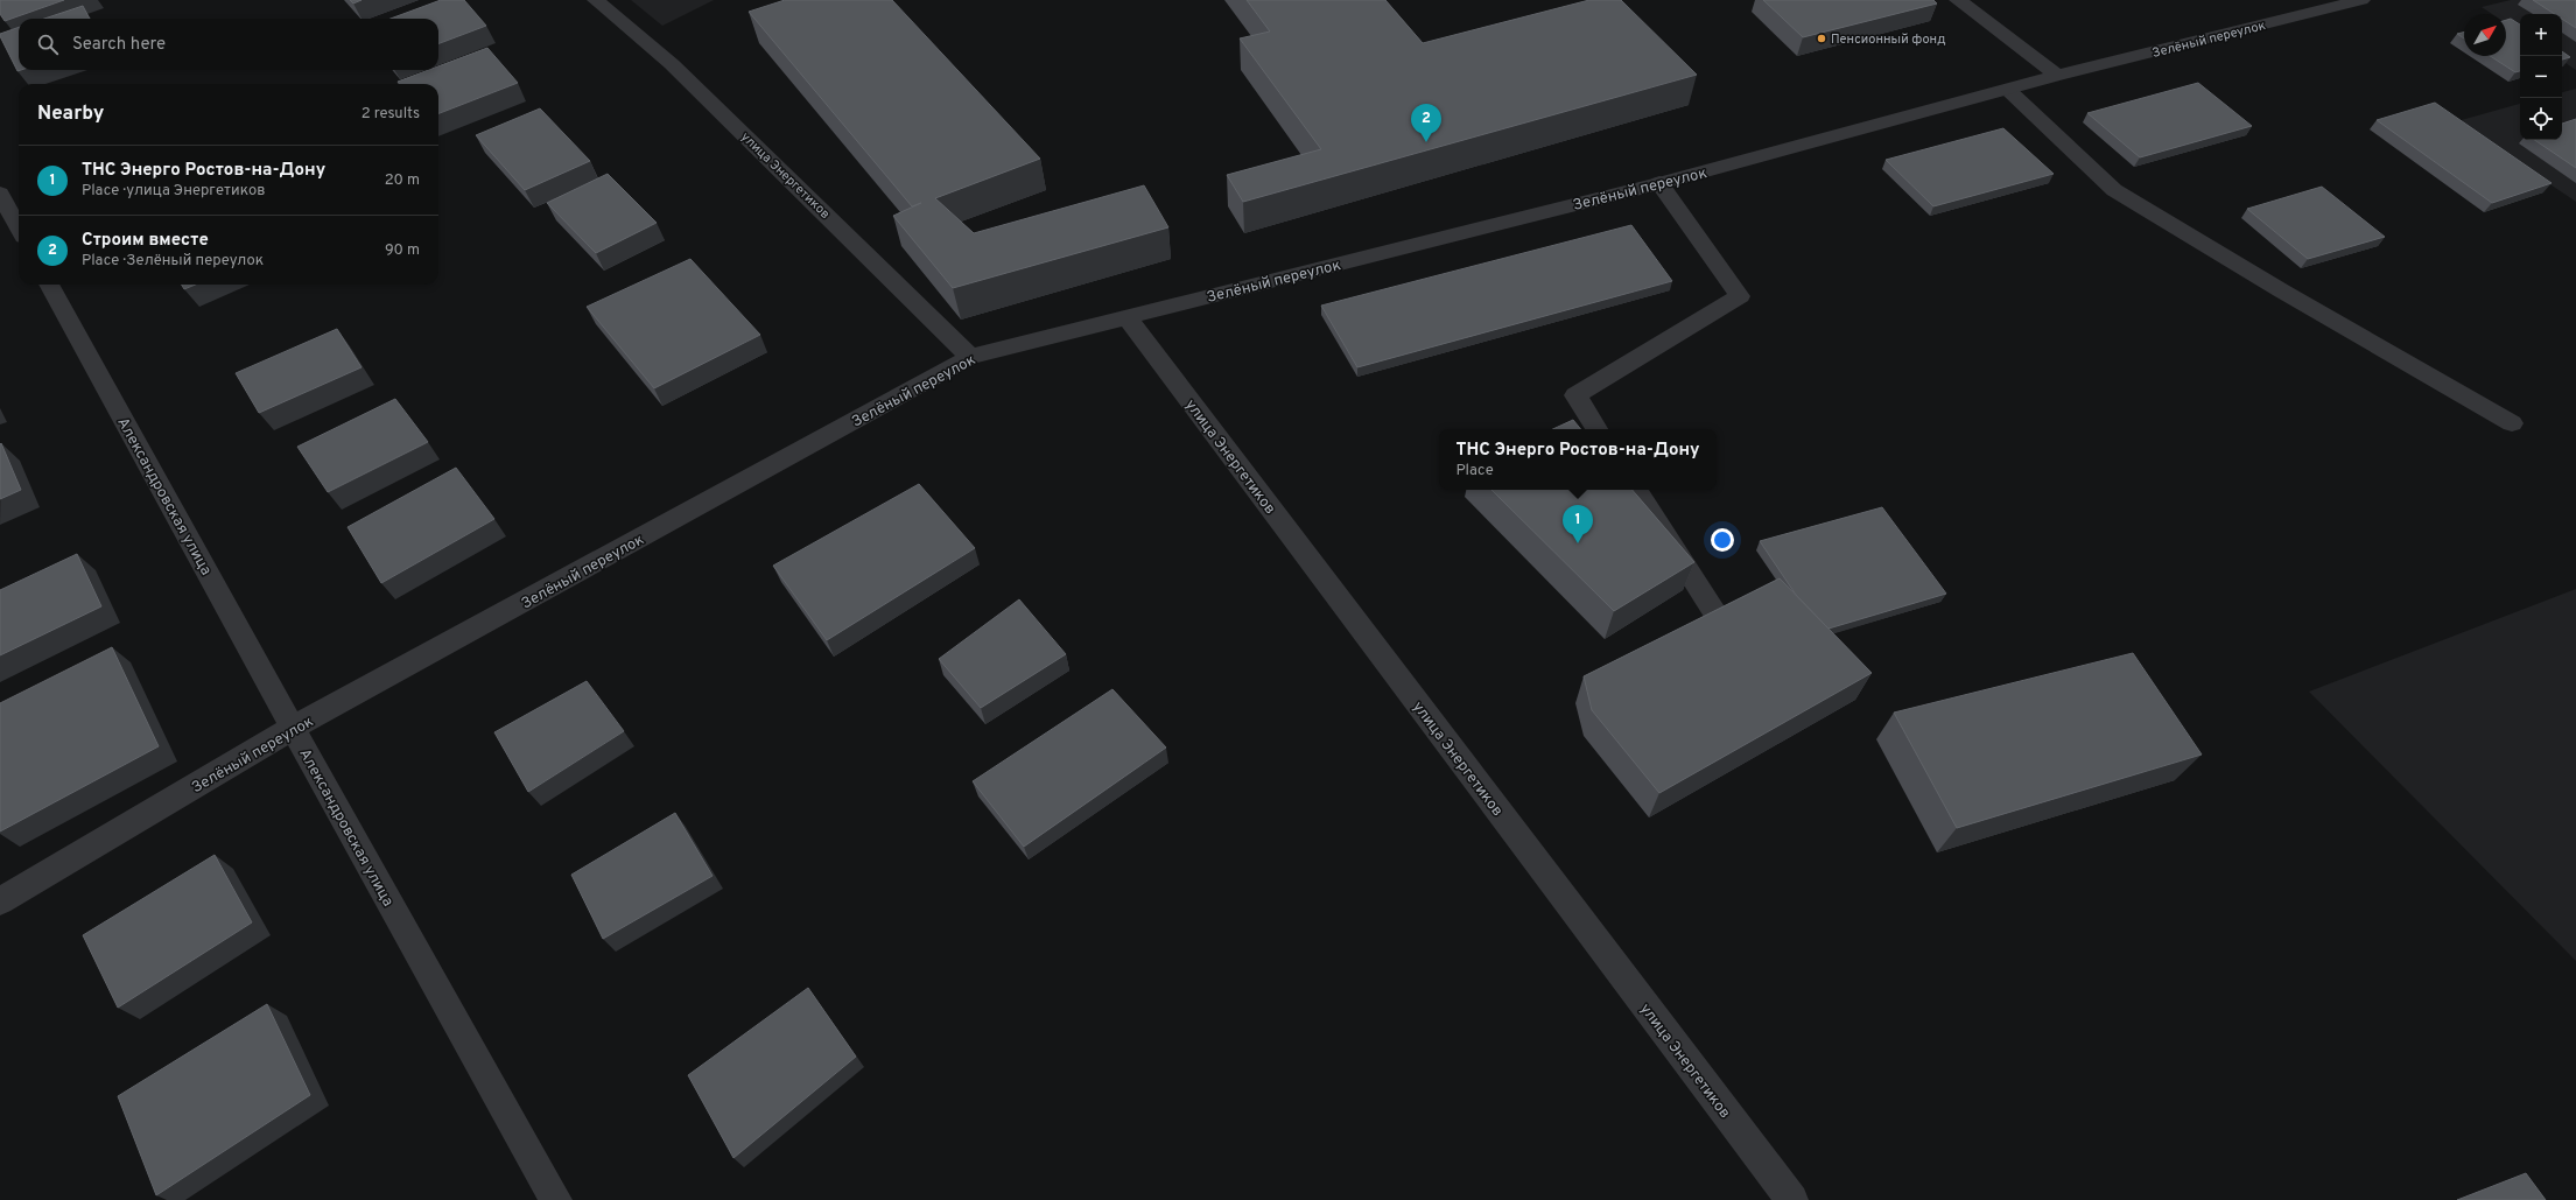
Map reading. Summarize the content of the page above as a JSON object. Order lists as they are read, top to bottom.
{
  "streets": {
    "street": ["Зелёный переулок", "улица Энергетиков", "Александровская улица"]
  },
  "crossings": [
    ["Зелёный переулок", "улица Энергетиков"],
    ["Зелёный переулок", "Александровская улица"]
  ],
  "places": ["Пенсионный фонд"],
  "north": "top right",
  "page": {
    "map_buttons": ["+", "−"],
    "search": "Search here",
    "heading": ["Nearby", "2 results"],
    "pins": ["2", "1"],
    "list": [
      {
        "mark": "1",
        "name": "ТНС Энерго Ростов-на-Дону",
        "note": "Place · улица Энергетиков",
        "value": "20 m"
      },
      {
        "mark": "2",
        "name": "Строим вместе",
        "note": "Place · Зелёный переулок",
        "value": "90 m"
      }
    ],
    "popup": ["ТНС Энерго Ростов-на-Дону", "Place"]
  }
}
